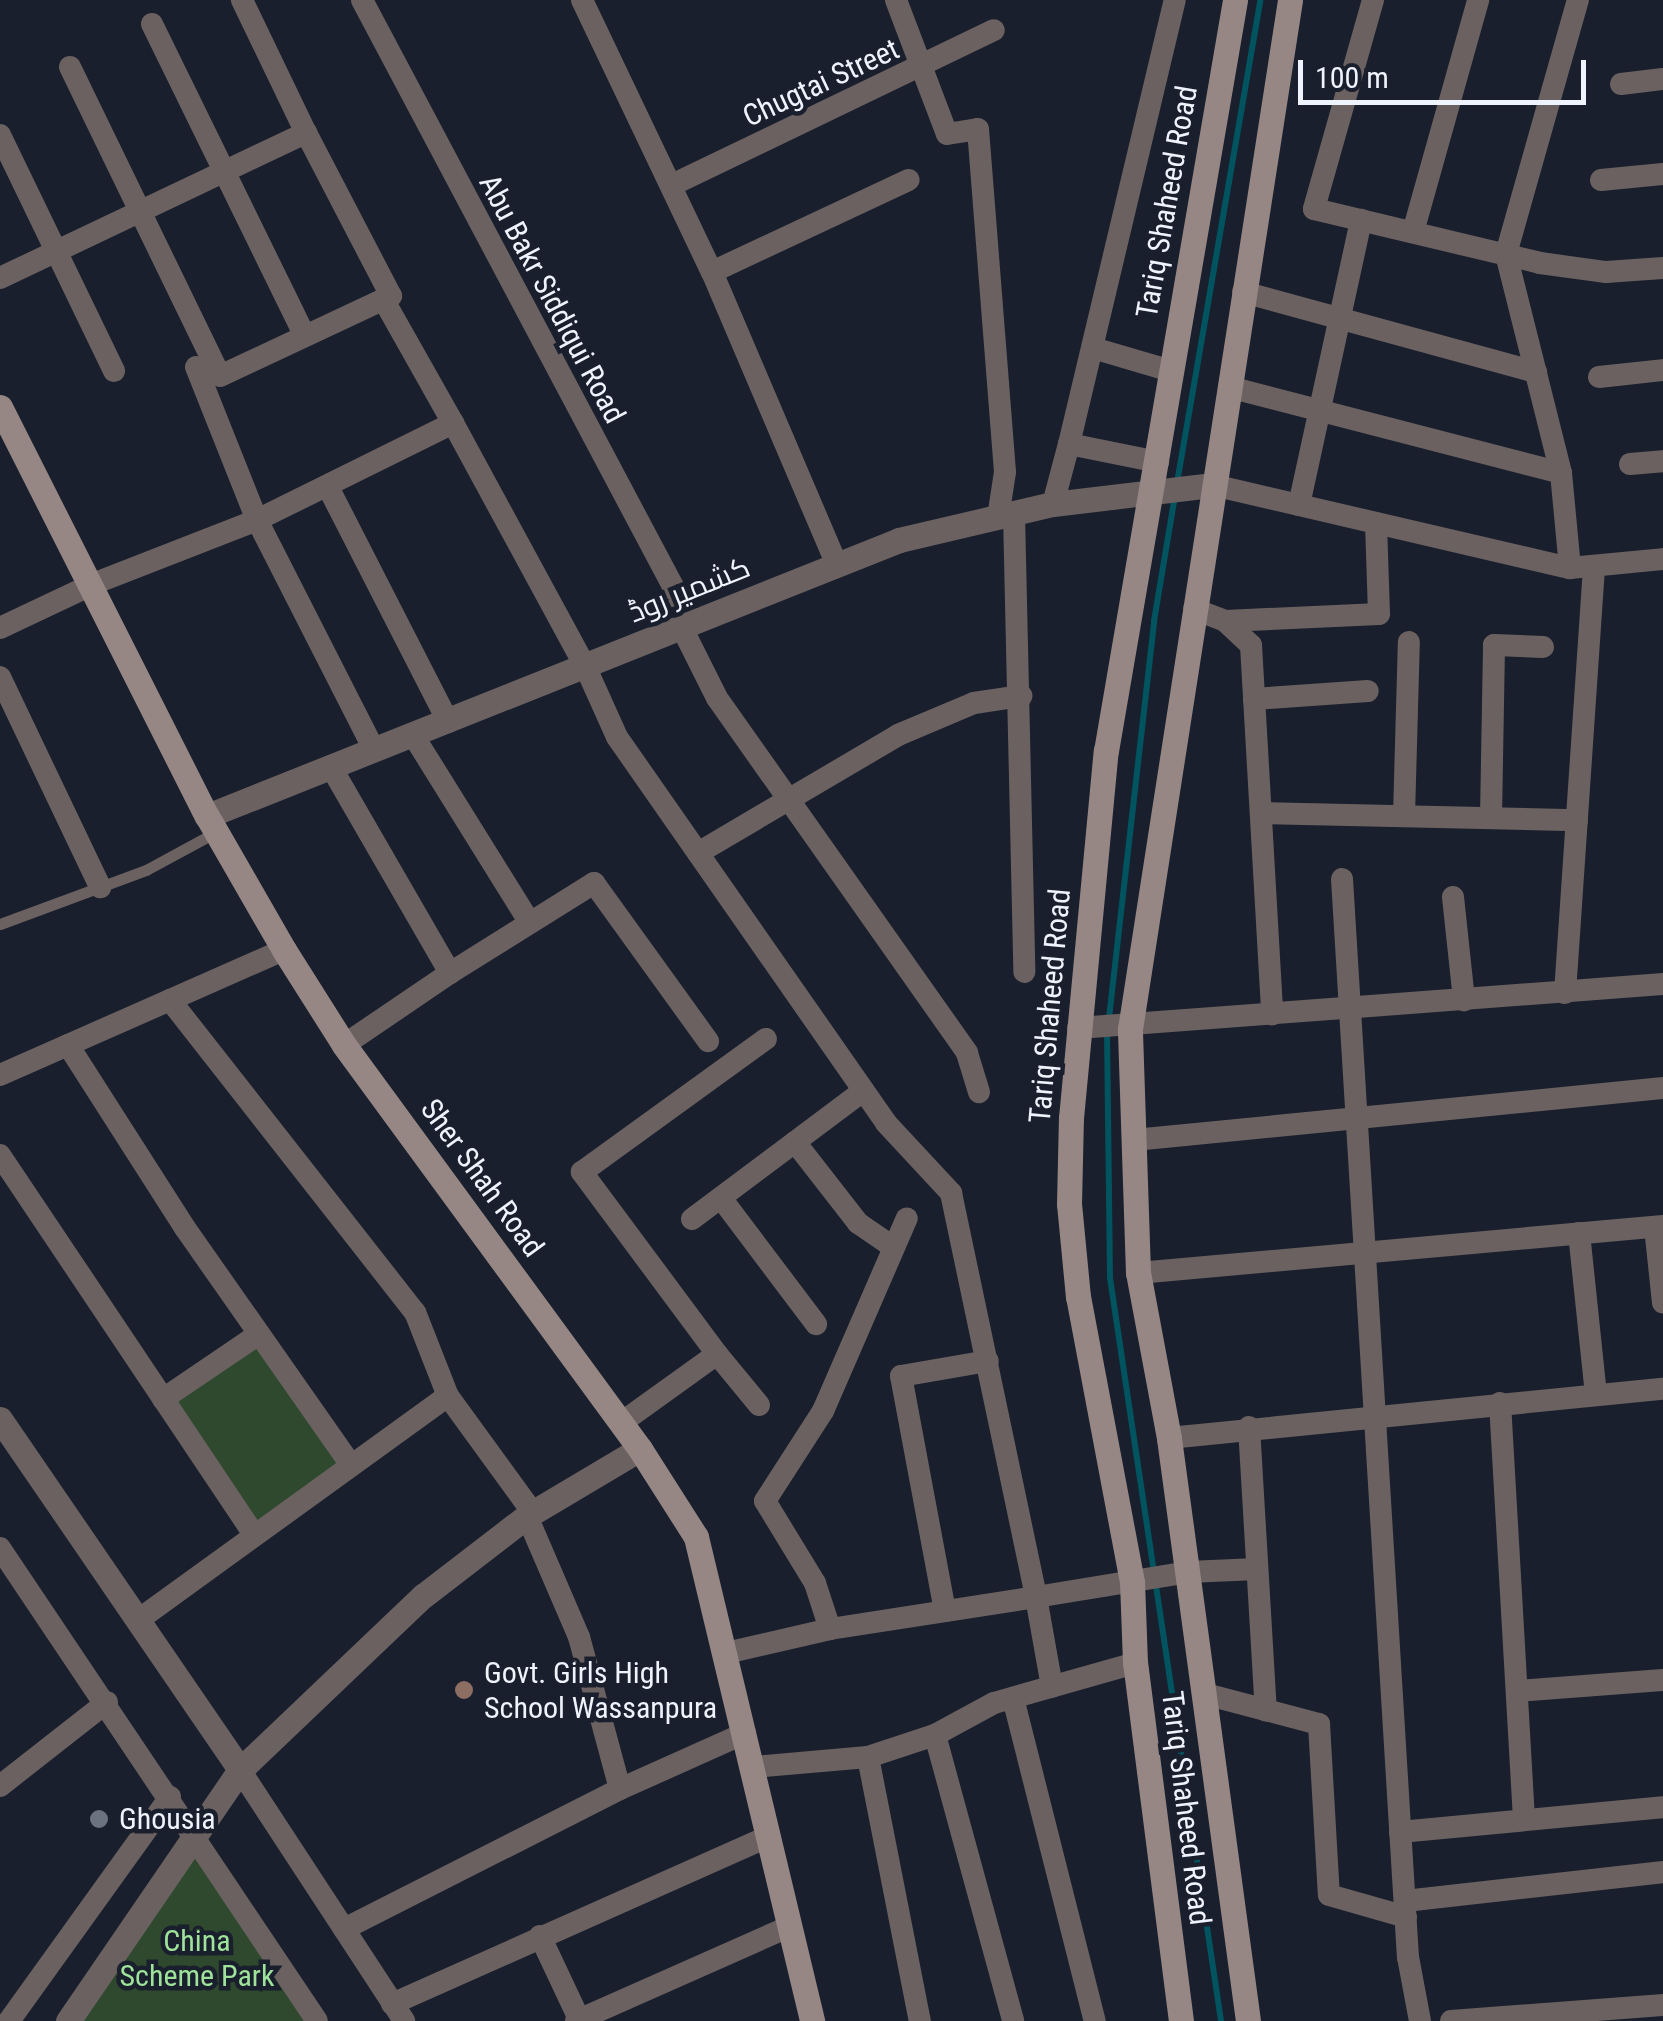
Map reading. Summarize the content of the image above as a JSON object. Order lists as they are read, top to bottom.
{
  "streets": {
    "main road": ["Tariq Shaheed Road", "Sher Shah Road"],
    "street": ["Chugtai Street", "Abu Bakr Siddiqui Road", "کشمیر روڈ"]
  },
  "crossings": [
    ["Tariq Shaheed Road", "کشمیر روڈ"],
    ["Abu Bakr Siddiqui Road", "کشمیر روڈ"],
    ["کشمیر روڈ", "Sher Shah Road"]
  ],
  "parks": ["China Scheme Park"],
  "places": ["Govt. Girls High School Wassanpura", "Ghousia"],
  "scale_bar": "100 m"
}
